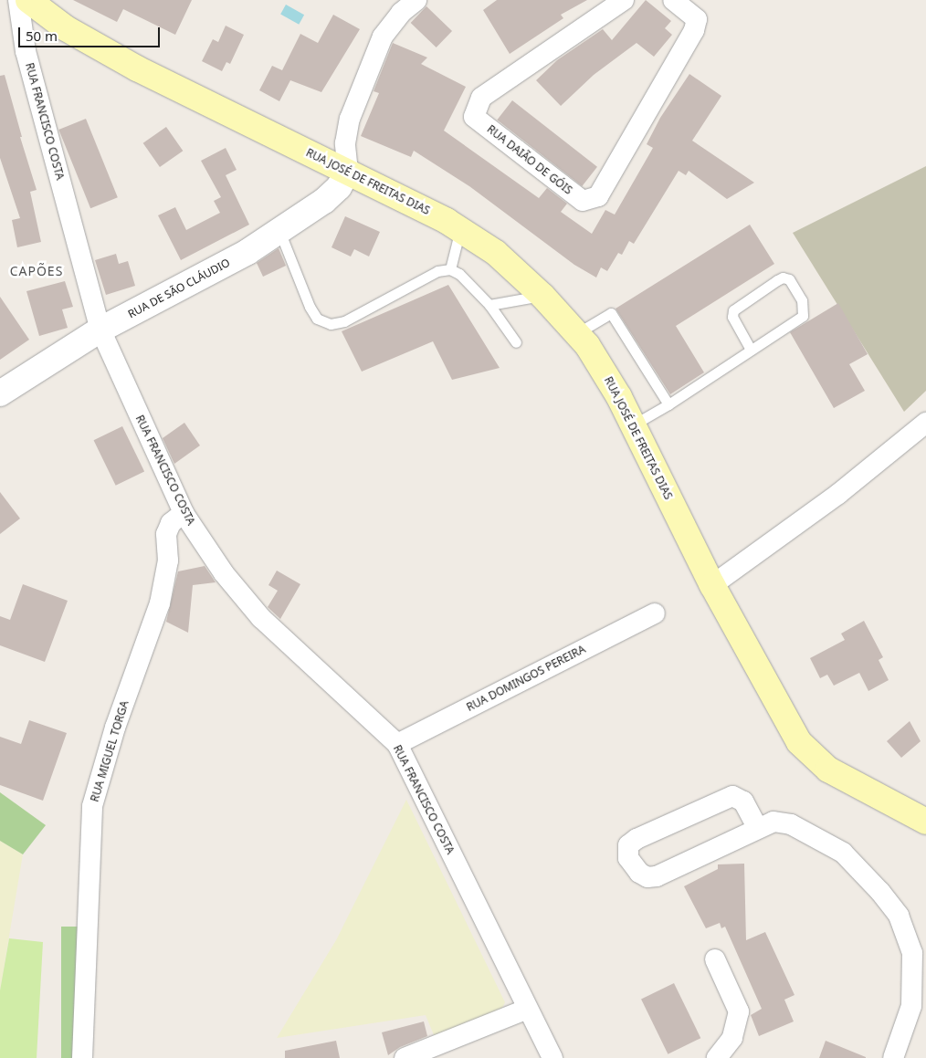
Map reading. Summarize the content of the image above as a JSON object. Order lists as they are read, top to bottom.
{
  "streets": {
    "main road": ["RUA JOSÉ DE FREITAS DIAS"],
    "street": [
      "RUA FRANCISCO COSTA",
      "RUA DAIÃO DE GÓIS",
      "RUA DE SÃO CLÁUDIO",
      "RUA DOMINGOS PEREIRA",
      "RUA MIGUEL TORGA"
    ]
  },
  "crossings": [
    ["RUA FRANCISCO COSTA", "RUA DE SÃO CLÁUDIO"],
    ["RUA FRANCISCO COSTA", "RUA DOMINGOS PEREIRA"],
    ["RUA FRANCISCO COSTA", "RUA MIGUEL TORGA"],
    ["RUA JOSÉ DE FREITAS DIAS", "RUA DE SÃO CLÁUDIO"]
  ],
  "districts": ["CAPÕES"],
  "scale_bar": "50 m"
}
